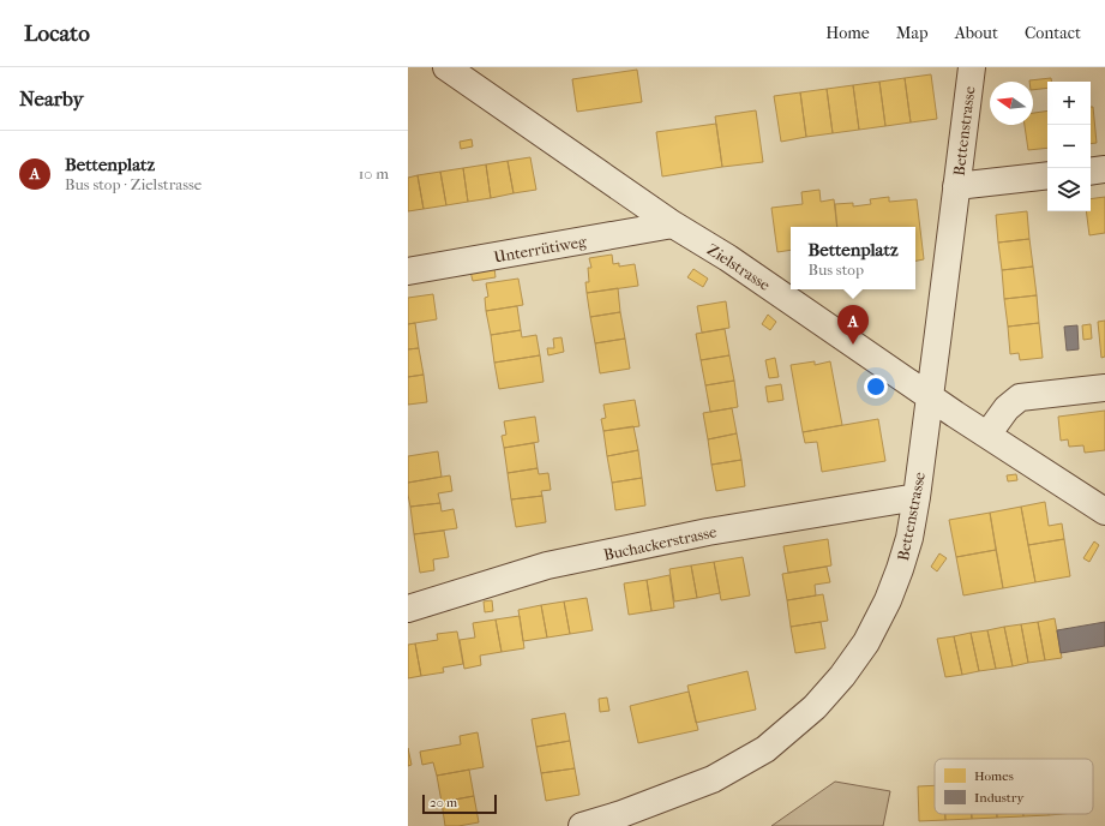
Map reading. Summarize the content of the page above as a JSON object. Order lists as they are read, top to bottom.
{
  "streets": {
    "street": [
      "Bettenstrasse",
      "Unterrütiweg",
      "Zielstrasse",
      "Buchackerstrasse"
    ]
  },
  "crossings": [
    ["Bettenstrasse", "Zielstrasse"],
    ["Bettenstrasse", "Buchackerstrasse"],
    ["Unterrütiweg", "Zielstrasse"]
  ],
  "legend": ["Homes", "Industry"],
  "scale_bar": "20 m",
  "north": "left",
  "page": {
    "header": "Locato",
    "nav": [
      "Home",
      "Map",
      "About",
      "Contact"
    ],
    "heading": "Nearby",
    "map_buttons": ["+", "−"],
    "list": [
      {
        "mark": "A",
        "name": "Bettenplatz",
        "note": "Bus stop · Zielstrasse",
        "value": "10 m"
      }
    ],
    "popup": ["Bettenplatz", "Bus stop"],
    "pins": "A",
    "scale": "20 m"
  }
}
